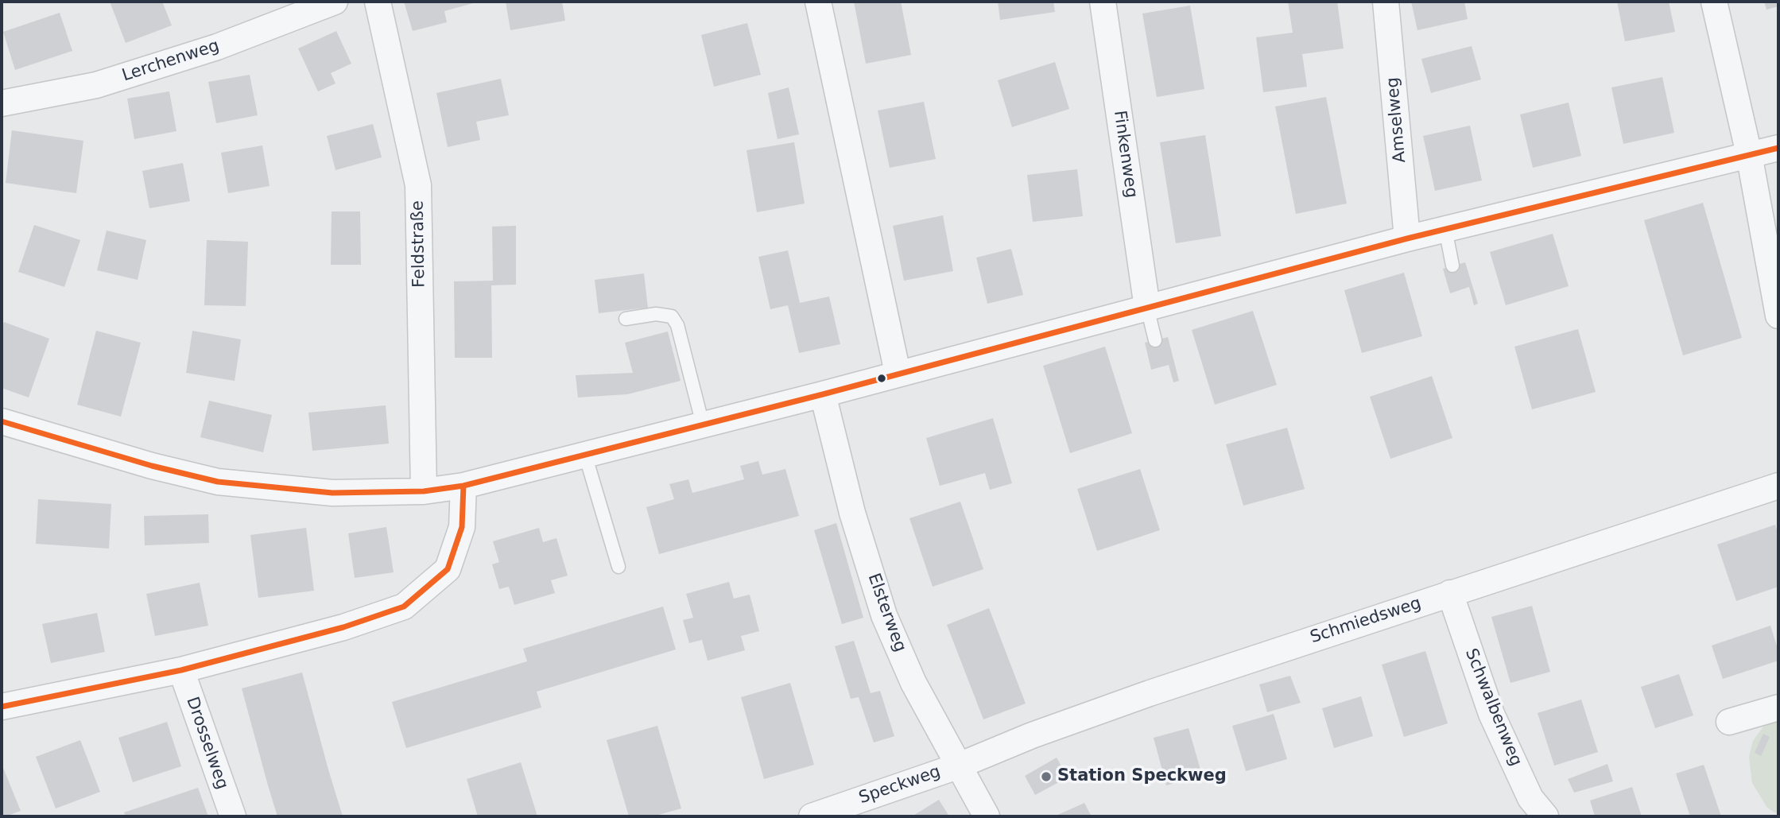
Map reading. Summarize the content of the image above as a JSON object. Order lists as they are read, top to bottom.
{
  "streets": {
    "street": [
      "Lerchenweg",
      "Amselweg",
      "Finkenweg",
      "Feldstraße",
      "Elsterweg",
      "Schmiedsweg",
      "Schwalbenweg",
      "Drosselweg",
      "Speckweg"
    ]
  },
  "crossings": [
    ["Elsterweg", "Schmiedsweg"],
    ["Elsterweg", "Speckweg"],
    ["Schmiedsweg", "Schwalbenweg"],
    ["Schmiedsweg", "Speckweg"]
  ],
  "places": ["Station Speckweg"]
}
